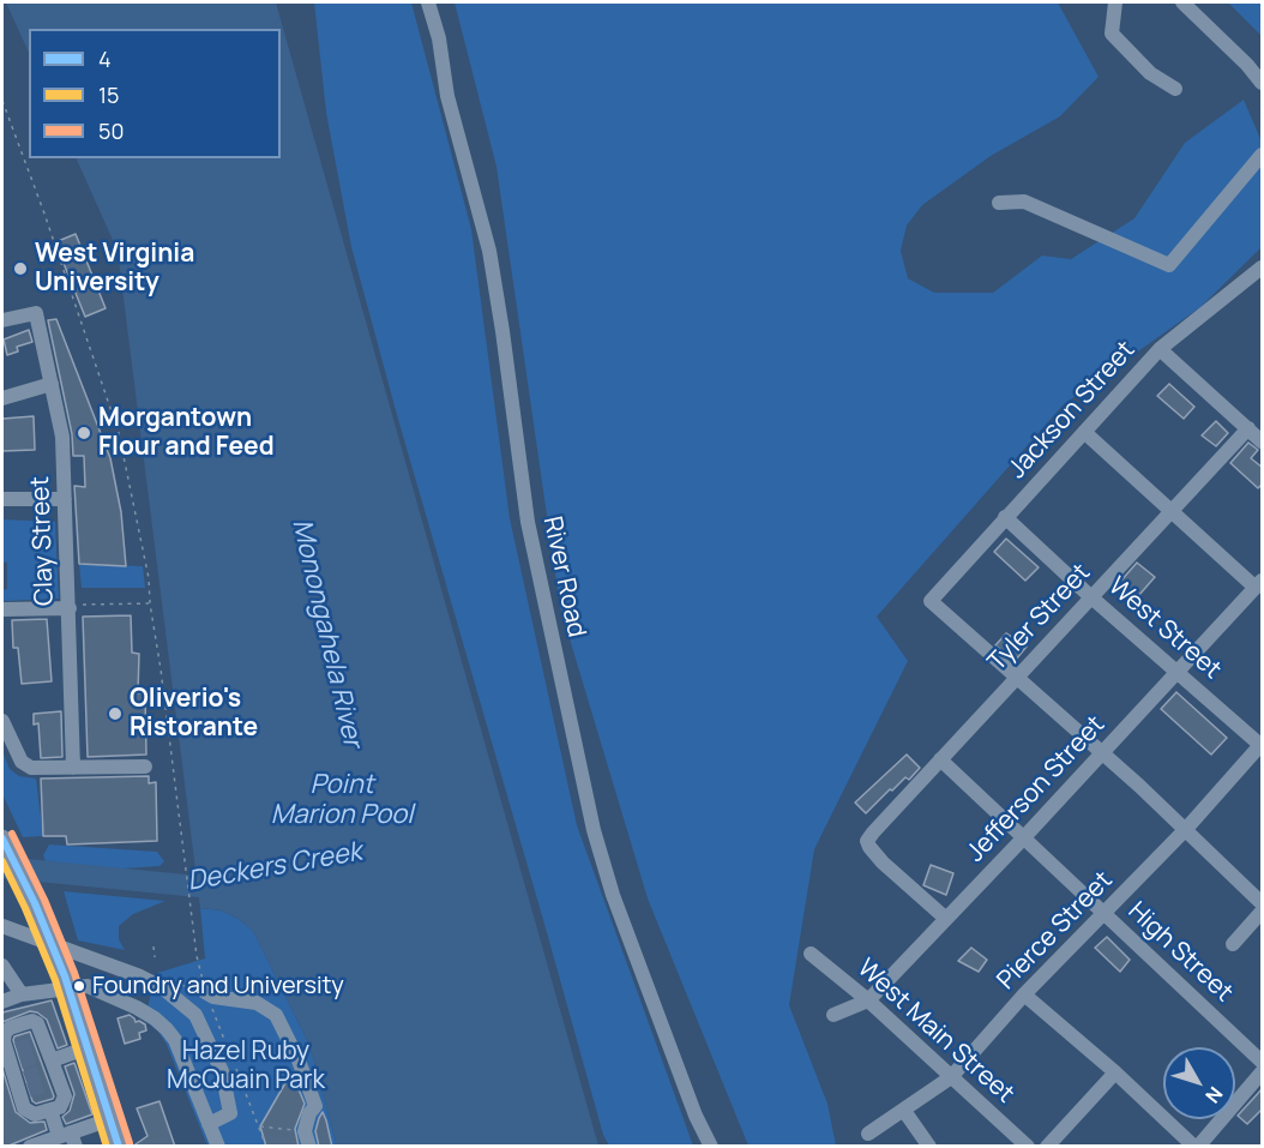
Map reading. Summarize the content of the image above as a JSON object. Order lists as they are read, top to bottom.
{
  "streets": {
    "street": [
      "Jackson Street",
      "Clay Street",
      "River Road",
      "Tyler Street",
      "West Street",
      "Jefferson Street",
      "Pierce Street",
      "High Street",
      "West Main Street"
    ]
  },
  "crossings": [
    ["Jackson Street", "Tyler Street"],
    ["Jackson Street", "West Street"],
    ["Tyler Street", "West Street"],
    ["Tyler Street", "Jefferson Street"],
    ["Tyler Street", "High Street"],
    ["West Street", "Jefferson Street"],
    ["West Street", "Pierce Street"],
    ["Jefferson Street", "High Street"],
    ["Jefferson Street", "West Main Street"],
    ["Pierce Street", "High Street"],
    ["Pierce Street", "West Main Street"]
  ],
  "water": ["Monongahela River", "Point Marion Pool", "Deckers Creek"],
  "parks": ["Hazel Ruby McQuain Park"],
  "places": [
    "West Virginia University",
    "Morgantown Flour and Feed",
    "Oliverio's Ristorante",
    "Foundry and University"
  ],
  "lines": ["transit line 50", "transit line 4", "transit line 15"],
  "legend": ["4", "15", "50"],
  "north": "bottom right"
}
